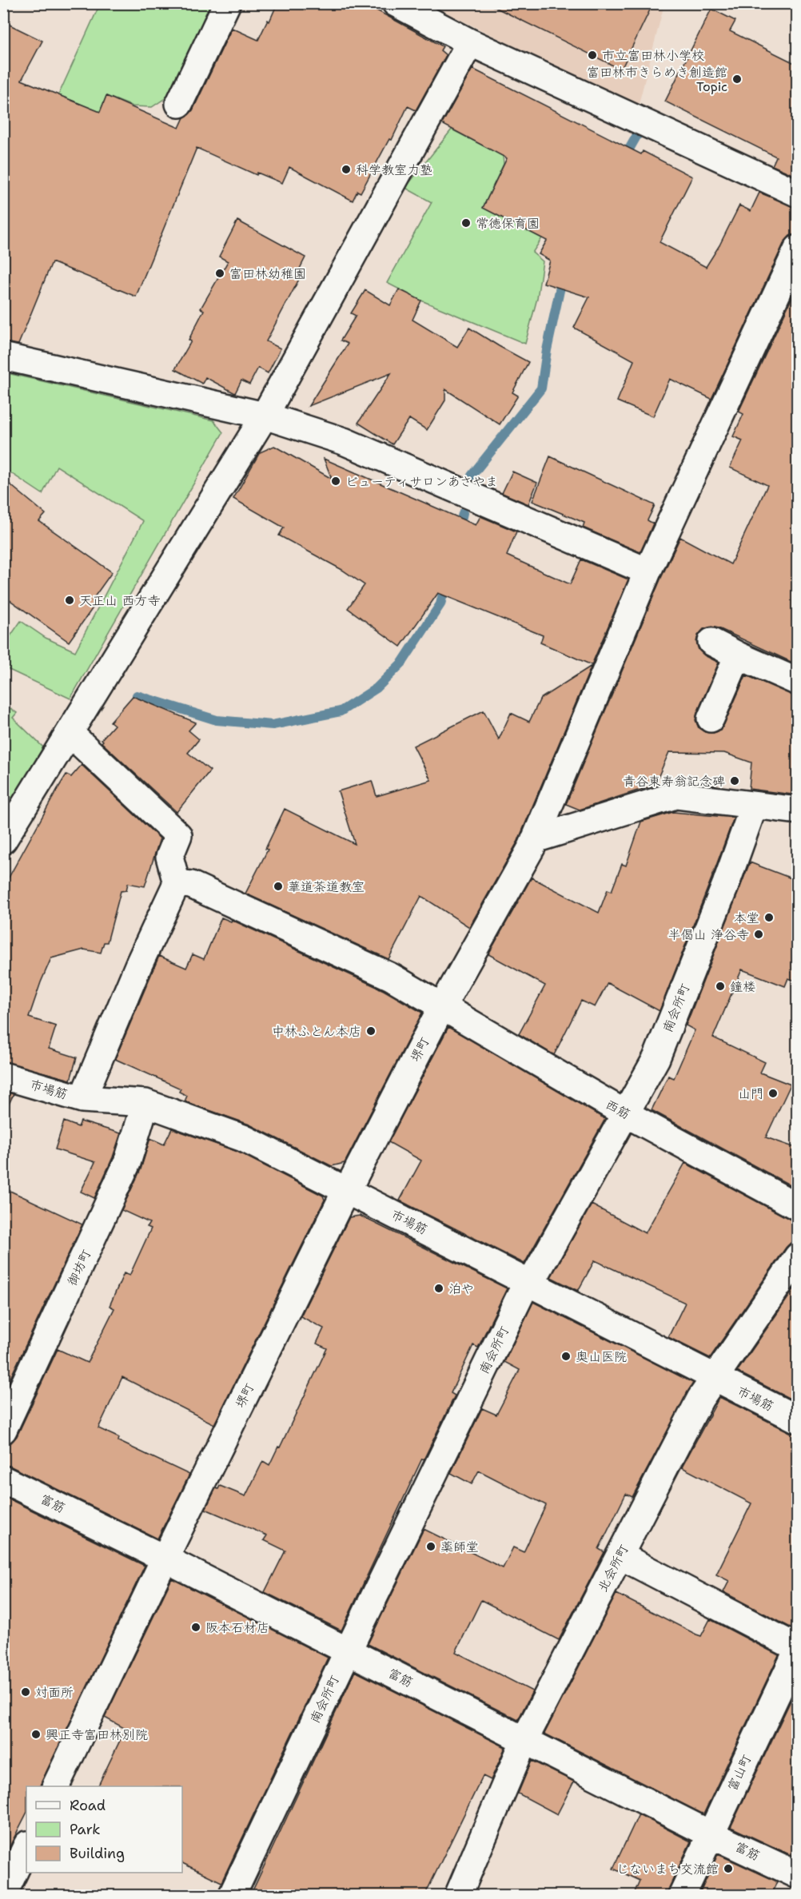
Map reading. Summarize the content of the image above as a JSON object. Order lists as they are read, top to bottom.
{
  "streets": {
    "street": [
      "南会所町",
      "堺町",
      "市場筋",
      "西筋",
      "御坊町",
      "富筋",
      "北会所町",
      "富山町"
    ]
  },
  "crossings": [
    ["南会所町", "市場筋"],
    ["南会所町", "西筋"],
    ["南会所町", "富筋"],
    ["堺町", "市場筋"],
    ["堺町", "西筋"],
    ["堺町", "富筋"],
    ["市場筋", "御坊町"],
    ["市場筋", "北会所町"],
    ["富筋", "北会所町"],
    ["富筋", "富山町"]
  ],
  "places": [
    "市立富田林小学校",
    "富田林市きらめき創造館 Topic",
    "科学教室力塾",
    "常徳保育園",
    "富田林幼稚園",
    "ビューティサロンあさやま",
    "天正山 西方寺",
    "青谷東寿翁記念碑",
    "華道茶道教室",
    "本堂",
    "半偈山 浄谷寺",
    "鐘楼",
    "中林ふとん本店",
    "山門",
    "泊や",
    "奥山医院",
    "薬師堂",
    "阪本石材店",
    "対面所",
    "興正寺富田林別院",
    "じないまち交流館"
  ],
  "legend": ["Road", "Park", "Building"]
}
